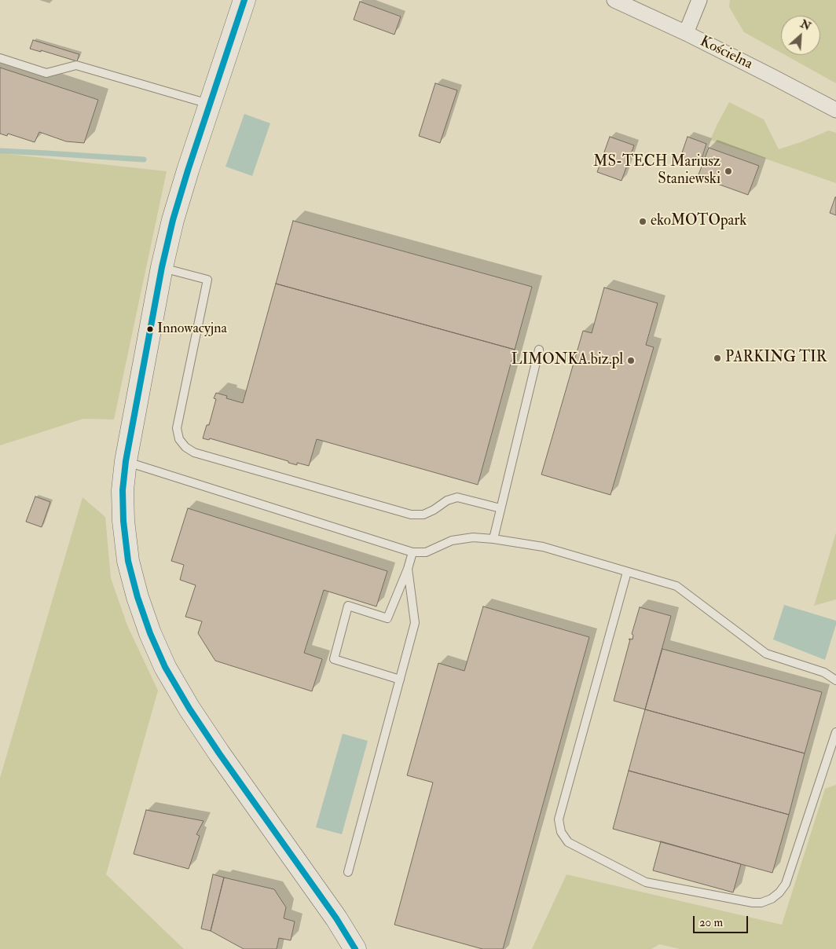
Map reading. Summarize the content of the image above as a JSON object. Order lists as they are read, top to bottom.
{
  "streets": {
    "street": ["Kościelna"]
  },
  "places": [
    "MS-TECH Mariusz Staniewski",
    "ekoMOTOpark",
    "Innowacyjna",
    "PARKING TIR",
    "LIMONKA.biz.pl"
  ],
  "scale_bar": "20 m",
  "north": "top right"
}
